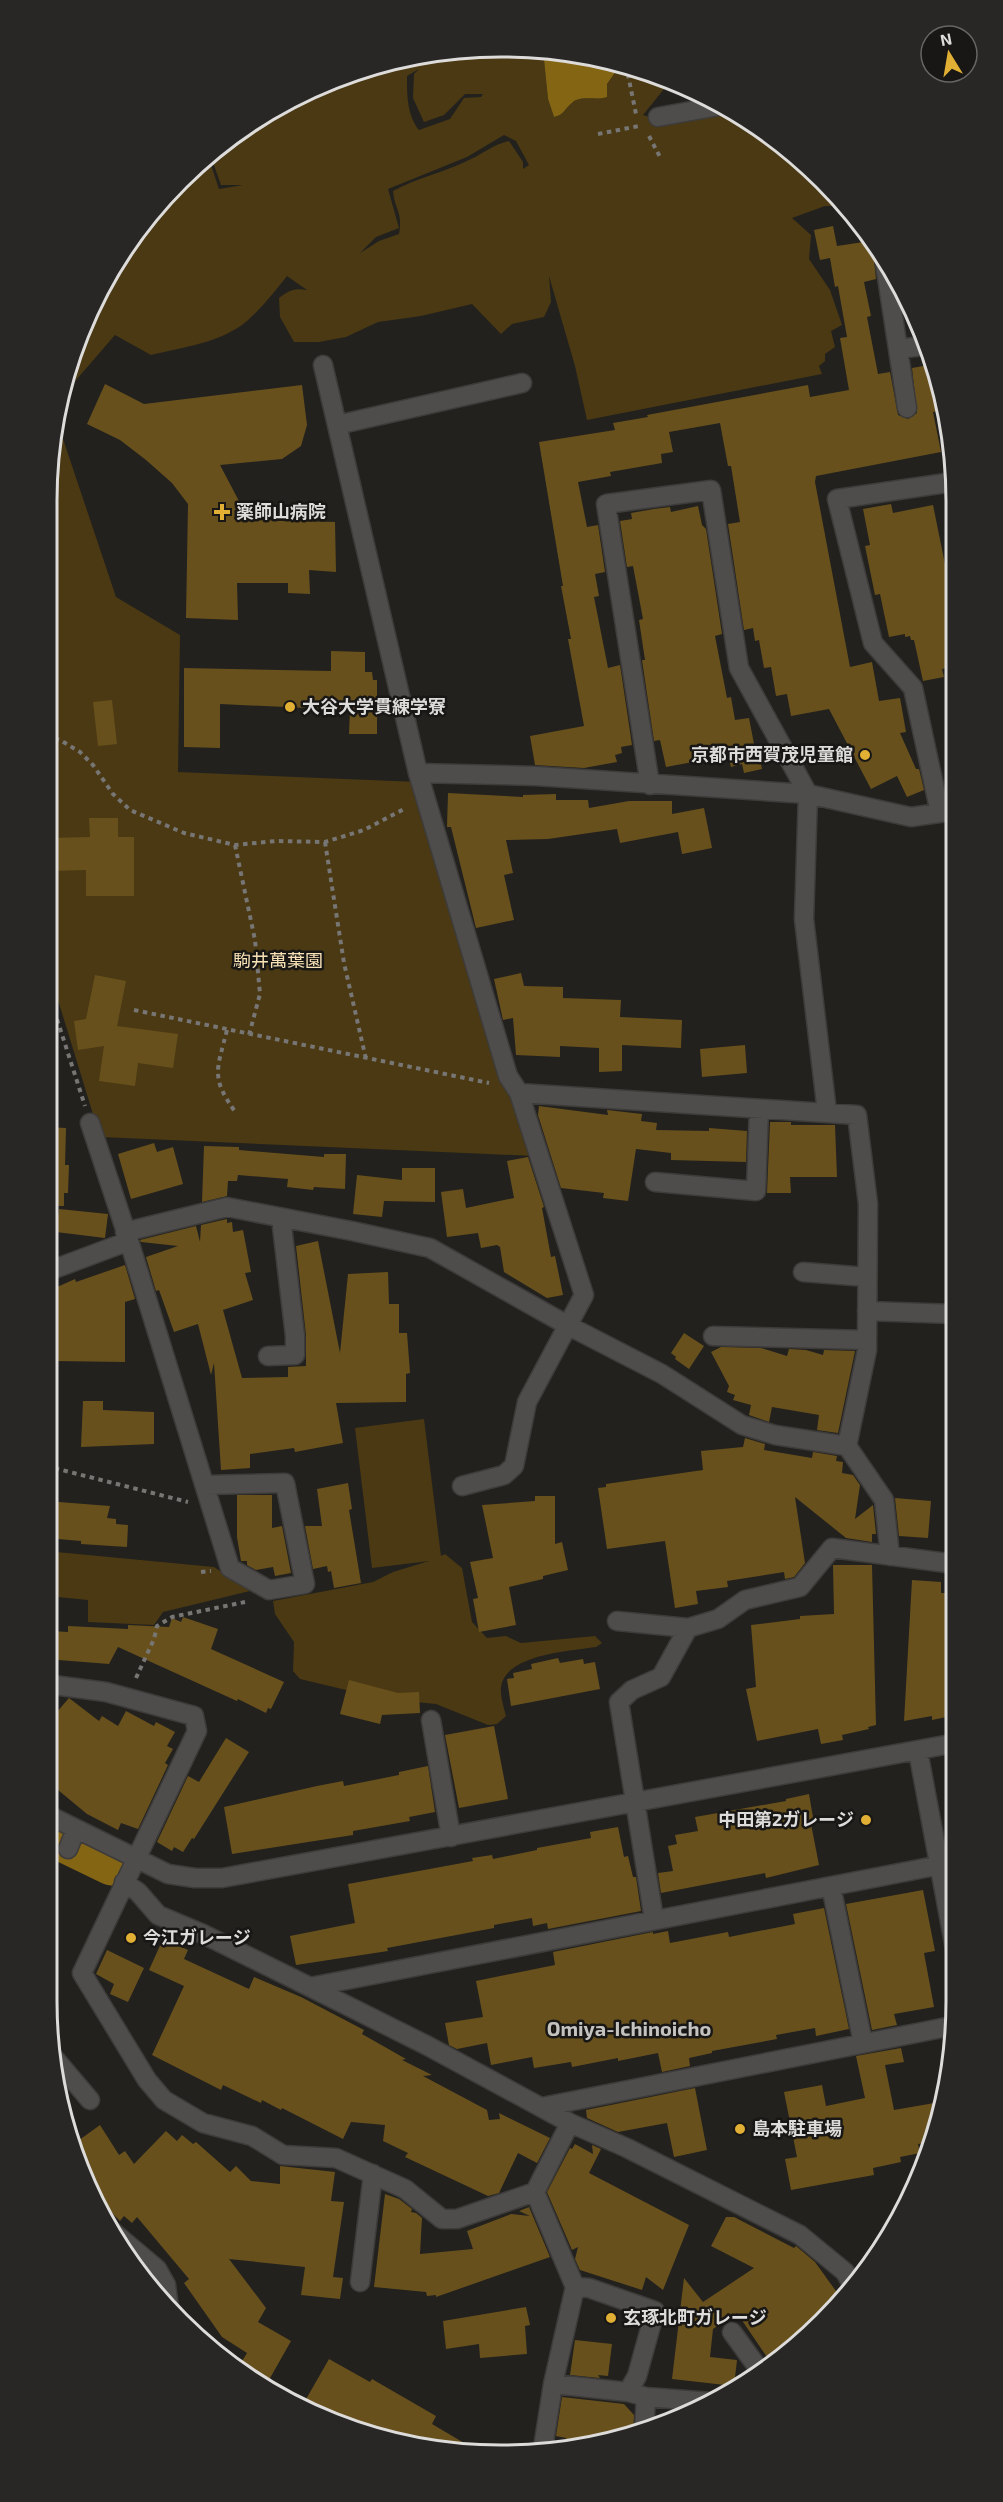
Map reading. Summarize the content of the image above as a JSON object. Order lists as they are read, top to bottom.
{
  "districts": ["Omiya-Ichinoicho"],
  "parks": ["駒井萬葉園"],
  "places": {
    "health": ["薬師山病院"],
    "other": [
      "大谷大学貫練学寮",
      "京都市西賀茂児童館",
      "中田第2ガレージ",
      "今江ガレージ",
      "島本駐車場",
      "玄琢北町ガレージ"
    ]
  },
  "north": "top"
}
